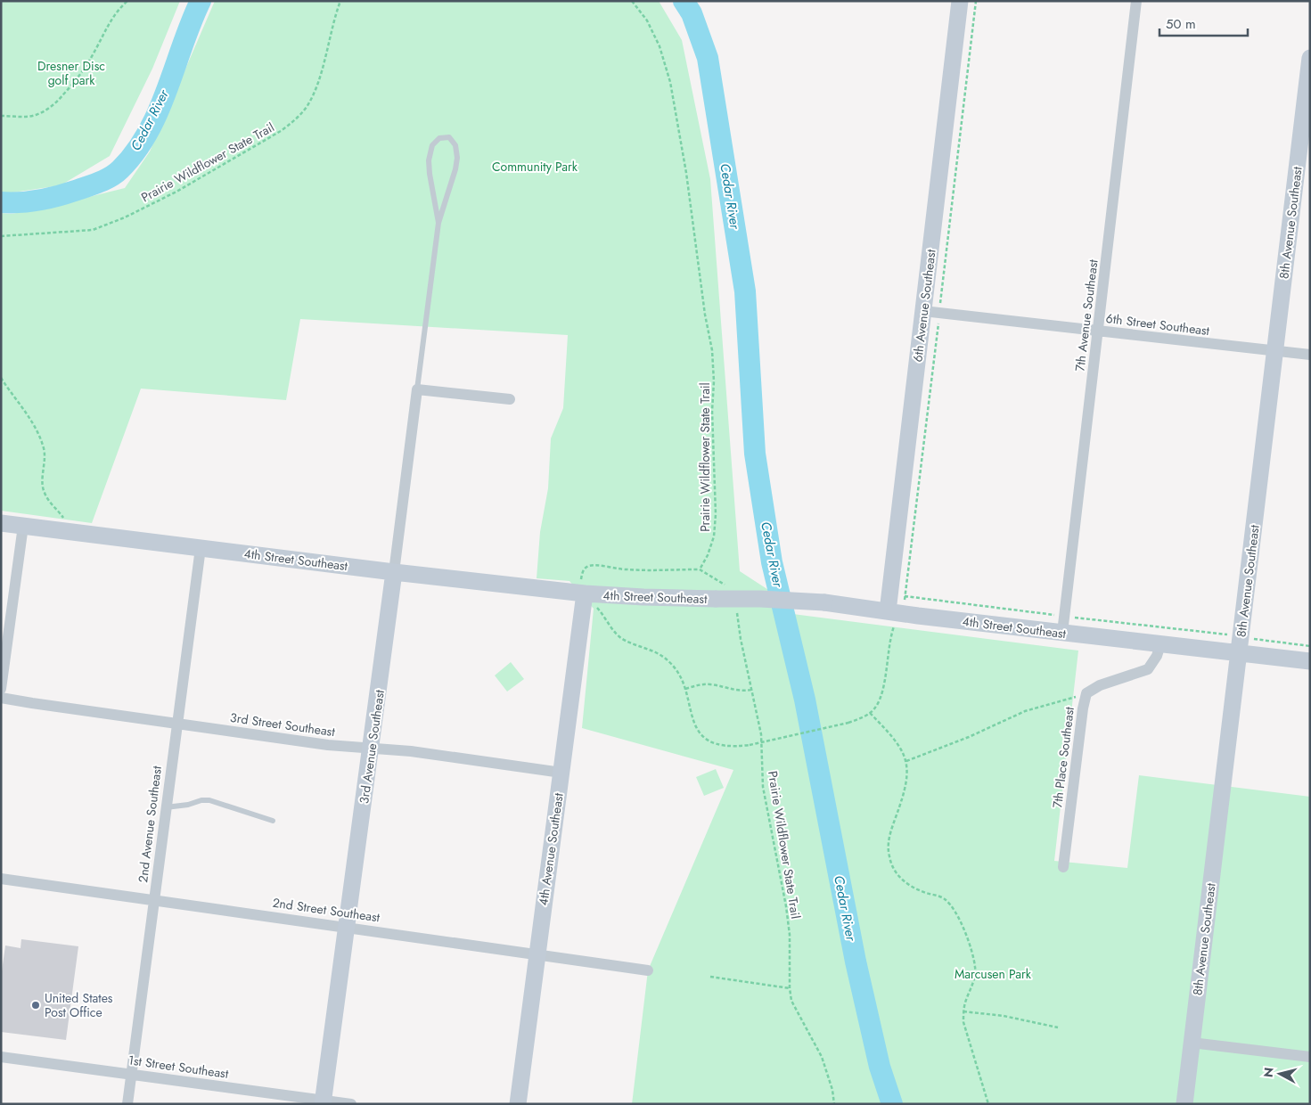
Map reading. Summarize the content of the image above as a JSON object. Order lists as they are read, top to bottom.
{
  "streets": {
    "street": [
      "8th Avenue Southeast",
      "6th Avenue Southeast",
      "7th Avenue Southeast",
      "6th Street Southeast",
      "4th Street Southeast",
      "3rd Street Southeast",
      "3rd Avenue Southeast",
      "7th Place Southeast",
      "2nd Avenue Southeast",
      "4th Avenue Southeast",
      "2nd Street Southeast",
      "1st Street Southeast"
    ],
    "path": ["Prairie Wildflower State Trail"]
  },
  "crossings": [
    ["8th Avenue Southeast", "6th Street Southeast"],
    ["8th Avenue Southeast", "4th Street Southeast"],
    ["6th Avenue Southeast", "6th Street Southeast"],
    ["6th Avenue Southeast", "4th Street Southeast"],
    ["7th Avenue Southeast", "6th Street Southeast"],
    ["7th Avenue Southeast", "4th Street Southeast"],
    ["4th Street Southeast", "3rd Avenue Southeast"],
    ["4th Street Southeast", "7th Place Southeast"],
    ["4th Street Southeast", "2nd Avenue Southeast"],
    ["4th Street Southeast", "4th Avenue Southeast"],
    ["3rd Street Southeast", "3rd Avenue Southeast"],
    ["3rd Street Southeast", "2nd Avenue Southeast"],
    ["3rd Street Southeast", "4th Avenue Southeast"],
    ["3rd Avenue Southeast", "2nd Street Southeast"],
    ["3rd Avenue Southeast", "1st Street Southeast"],
    ["2nd Avenue Southeast", "2nd Street Southeast"],
    ["2nd Avenue Southeast", "1st Street Southeast"],
    ["4th Avenue Southeast", "2nd Street Southeast"]
  ],
  "water": ["Cedar River"],
  "parks": ["Dresner Disc golf park", "Community Park", "Marcusen Park"],
  "places": ["United States Post Office"],
  "scale_bar": "50 m",
  "north": "left"
}
